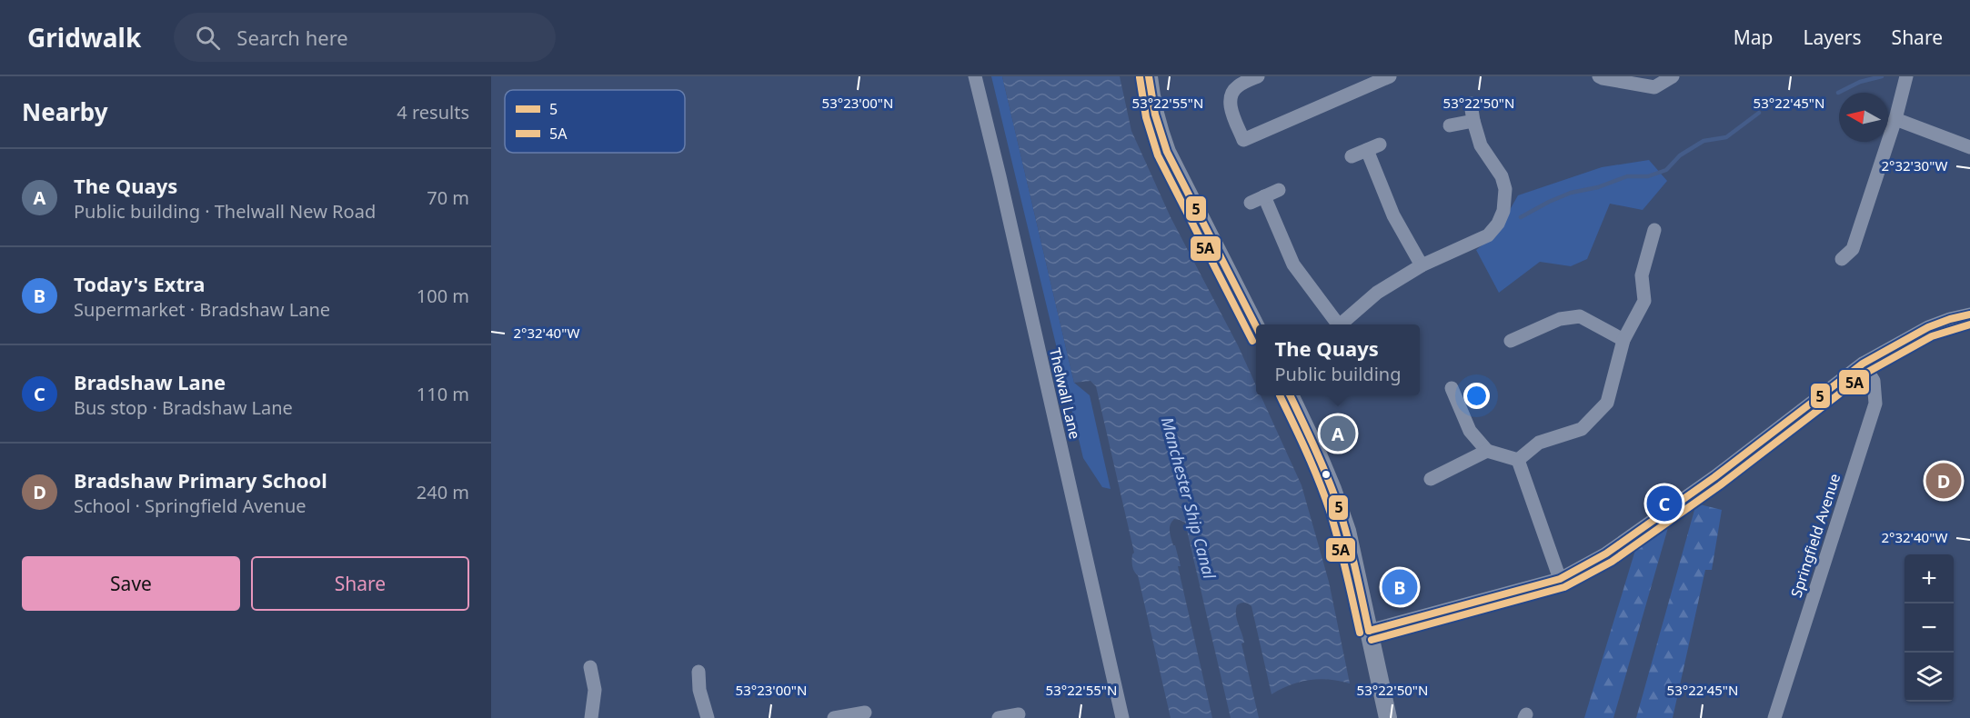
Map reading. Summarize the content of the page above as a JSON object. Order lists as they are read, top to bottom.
{
  "streets": {
    "street": ["Thelwall Lane", "Springfield Avenue"]
  },
  "water": ["Manchester Ship Canal"],
  "lines": ["transit line 5", "transit line 5A"],
  "legend": ["5", "5A"],
  "north": "left",
  "page": {
    "header": "Gridwalk",
    "search": "Search here",
    "nav": ["Map", "Layers", "Share"],
    "heading": ["Nearby", "4 results"],
    "list": [
      {
        "mark": "A",
        "name": "The Quays",
        "note": "Public building · Thelwall New Road",
        "value": "70 m"
      },
      {
        "mark": "B",
        "name": "Today's Extra",
        "note": "Supermarket · Bradshaw Lane",
        "value": "100 m"
      },
      {
        "mark": "C",
        "name": "Bradshaw Lane",
        "note": "Bus stop · Bradshaw Lane",
        "value": "110 m"
      },
      {
        "mark": "D",
        "name": "Bradshaw Primary School",
        "note": "School · Springfield Avenue",
        "value": "240 m"
      }
    ],
    "popup": ["The Quays", "Public building"],
    "pins": [
      "A",
      "D",
      "C",
      "B"
    ],
    "buttons": ["Save", "Share"],
    "map_buttons": ["+", "−"]
  },
  "coordinates": [
    "53°23'00\"N",
    "53°22'55\"N",
    "53°22'50\"N",
    "53°22'45\"N",
    "2°32'30\"W",
    "2°32'40\"W"
  ]
}
